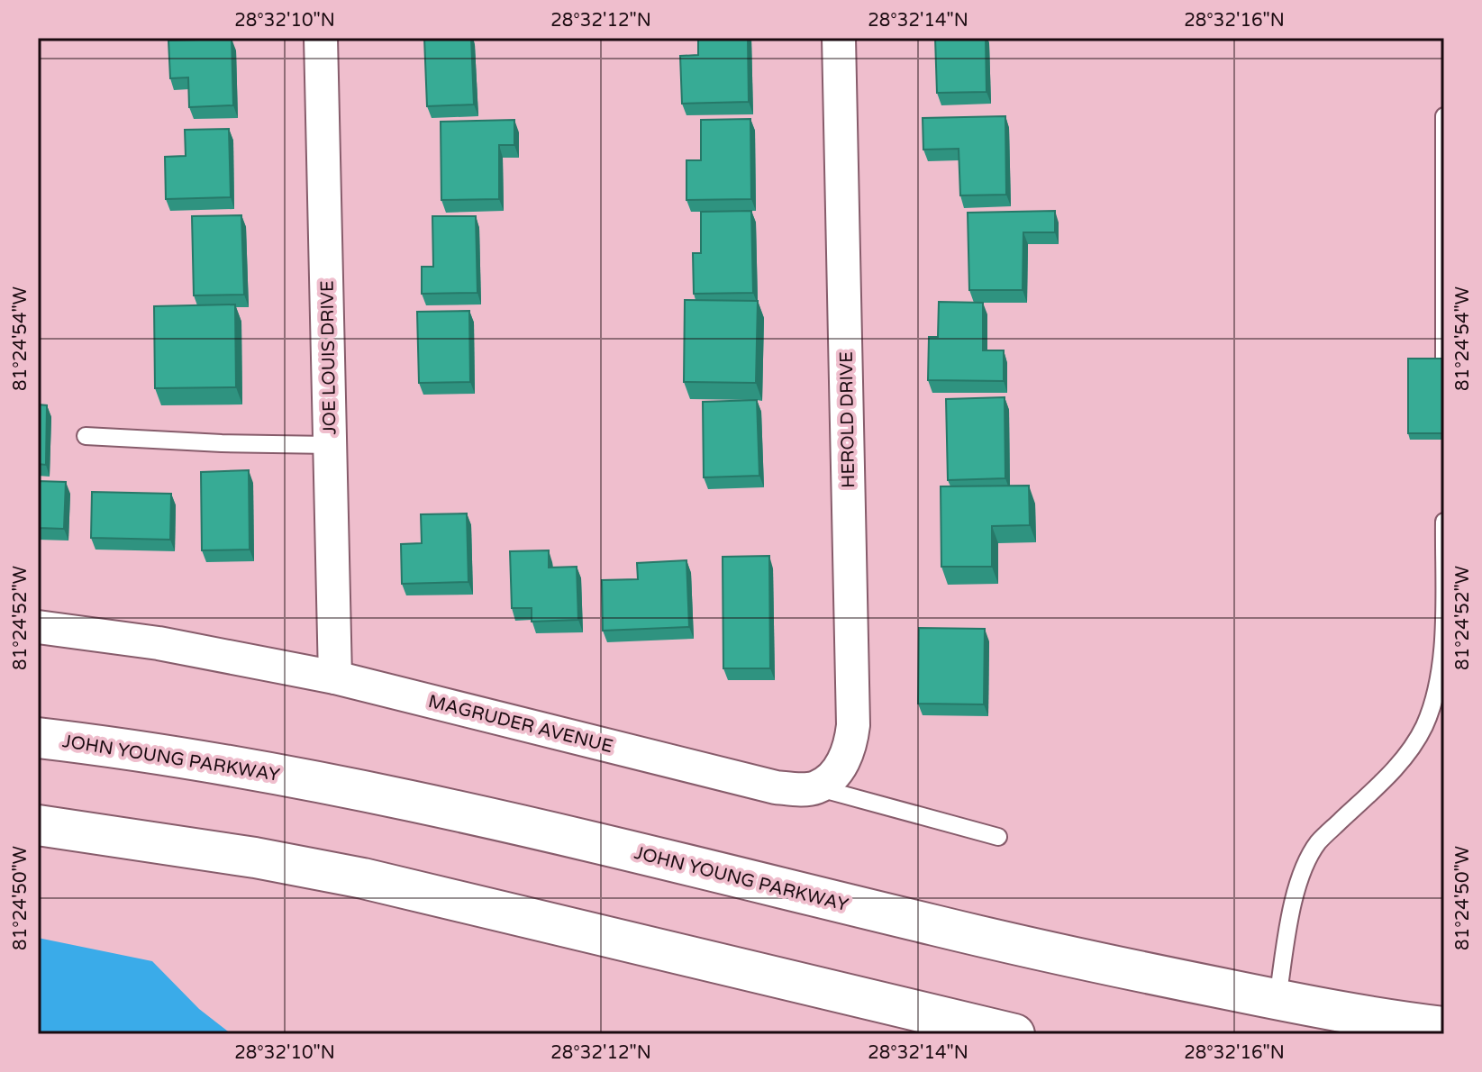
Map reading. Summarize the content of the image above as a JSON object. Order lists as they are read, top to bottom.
{
  "streets": {
    "main road": ["JOHN YOUNG PARKWAY"],
    "street": ["JOE LOUIS DRIVE", "HEROLD DRIVE", "MAGRUDER AVENUE"]
  },
  "crossings": [
    ["JOE LOUIS DRIVE", "MAGRUDER AVENUE"],
    ["HEROLD DRIVE", "MAGRUDER AVENUE"]
  ],
  "coordinates": [
    "28°32'10\"N",
    "28°32'12\"N",
    "28°32'14\"N",
    "28°32'16\"N",
    "81°24'54\"W",
    "81°24'52\"W",
    "81°24'50\"W"
  ]
}
